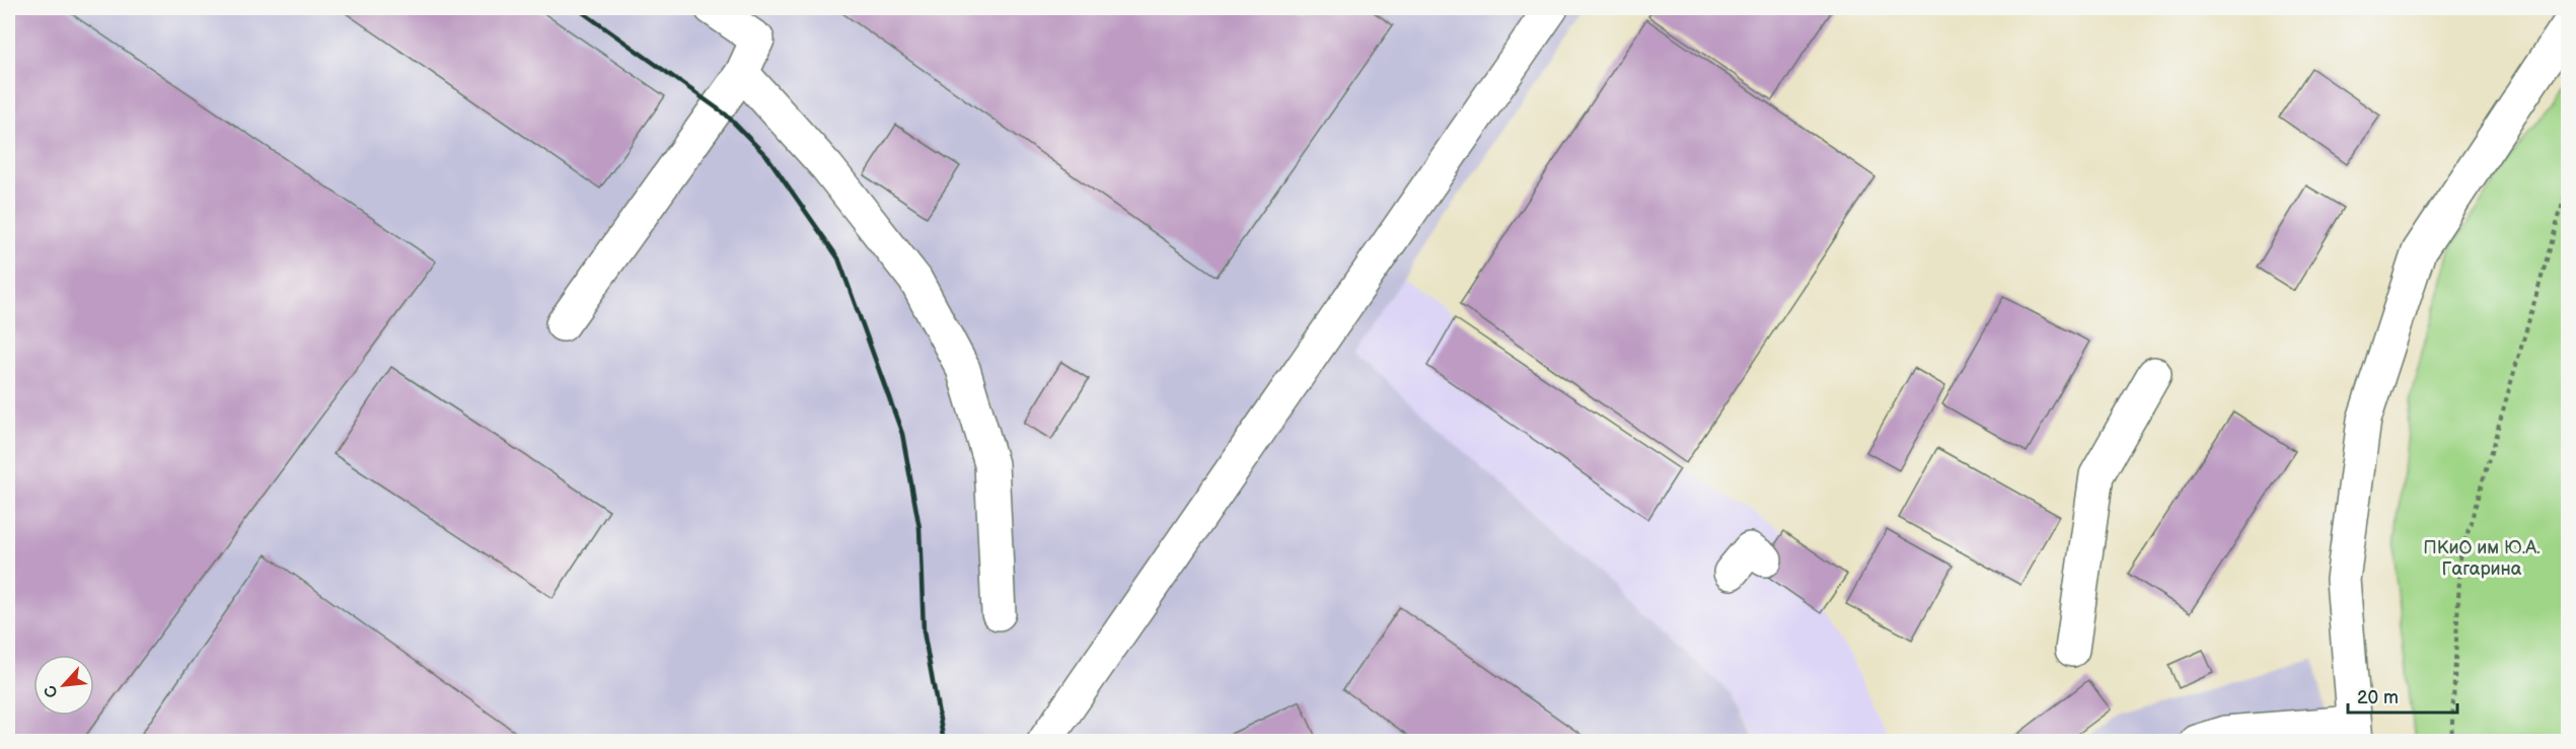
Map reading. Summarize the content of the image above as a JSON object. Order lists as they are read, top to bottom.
{
  "parks": ["ПКиО им Ю.А. Гагарина"],
  "scale_bar": "20 m",
  "north": "bottom left"
}
